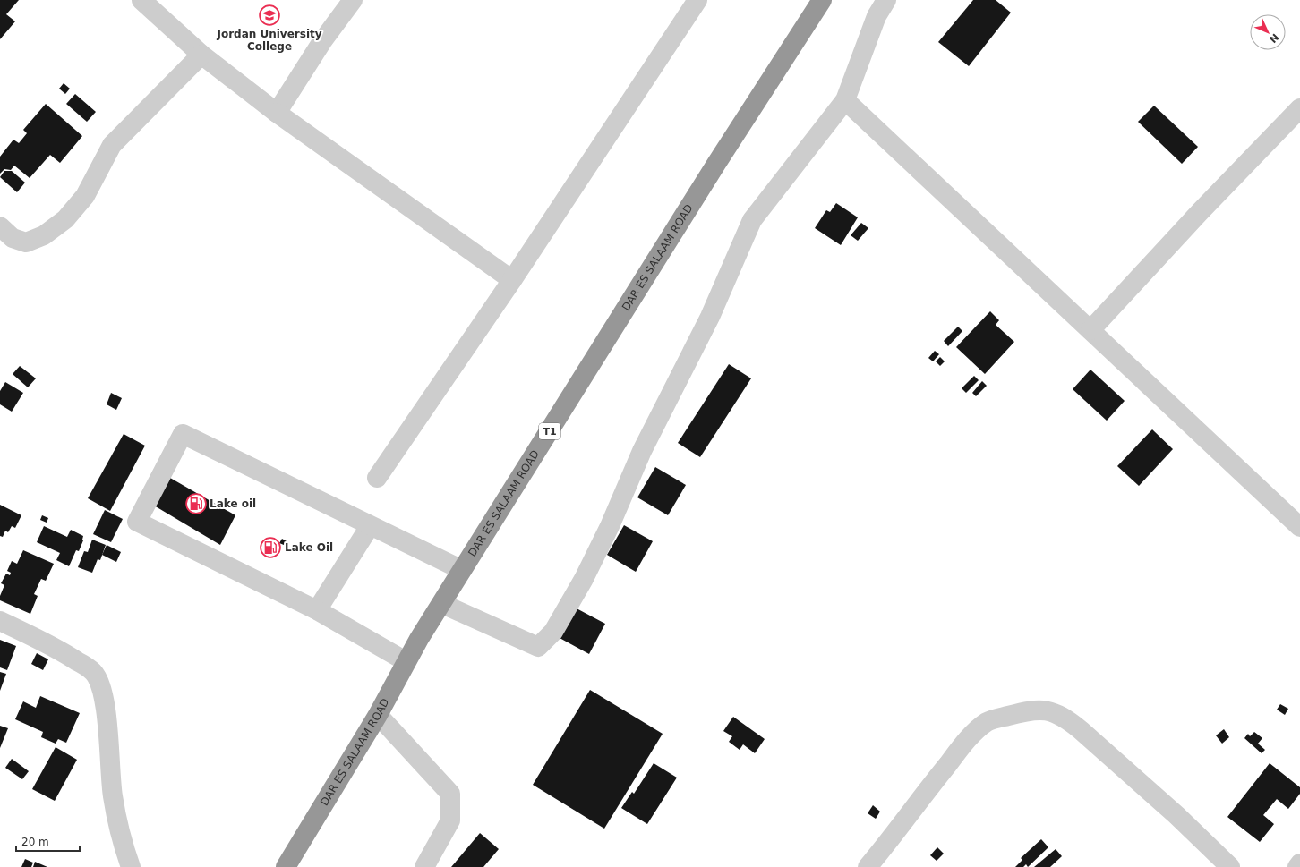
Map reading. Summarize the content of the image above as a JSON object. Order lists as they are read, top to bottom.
{
  "streets": {
    "highway": ["DAR ES SALAAM ROAD", "T1"]
  },
  "places": {
    "school or university": ["Jordan University College"],
    "fuel station": ["Lake oil", "Lake Oil"]
  },
  "scale_bar": "20 m",
  "north": "bottom right"
}
